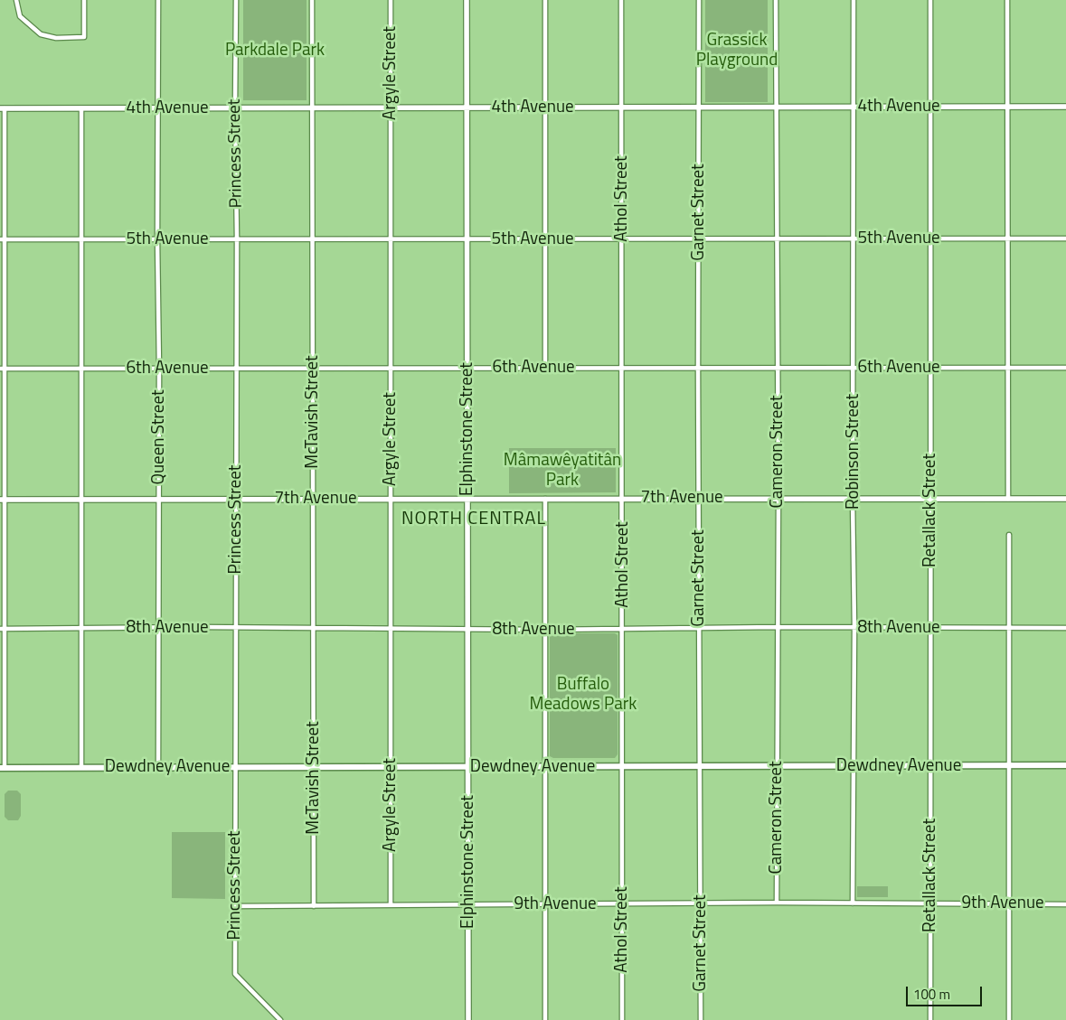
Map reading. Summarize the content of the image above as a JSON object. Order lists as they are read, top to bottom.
{
  "streets": {
    "main road": ["Dewdney Avenue"],
    "street": [
      "Argyle Street",
      "4th Avenue",
      "Princess Street",
      "Athol Street",
      "Garnet Street",
      "5th Avenue",
      "6th Avenue",
      "McTavish Street",
      "Elphinstone Street",
      "Queen Street",
      "Cameron Street",
      "Robinson Street",
      "7th Avenue",
      "Retallack Street",
      "8th Avenue",
      "9th Avenue"
    ]
  },
  "crossings": [
    ["Argyle Street", "4th Avenue"],
    ["Argyle Street", "5th Avenue"],
    ["Argyle Street", "6th Avenue"],
    ["Argyle Street", "7th Avenue"],
    ["Argyle Street", "8th Avenue"],
    ["Argyle Street", "Dewdney Avenue"],
    ["Argyle Street", "9th Avenue"],
    ["4th Avenue", "Princess Street"],
    ["4th Avenue", "Athol Street"],
    ["4th Avenue", "Garnet Street"],
    ["4th Avenue", "McTavish Street"],
    ["4th Avenue", "Elphinstone Street"],
    ["4th Avenue", "Queen Street"],
    ["4th Avenue", "Cameron Street"],
    ["4th Avenue", "Robinson Street"],
    ["4th Avenue", "Retallack Street"],
    ["Princess Street", "5th Avenue"],
    ["Princess Street", "6th Avenue"],
    ["Princess Street", "7th Avenue"],
    ["Princess Street", "8th Avenue"],
    ["Princess Street", "Dewdney Avenue"],
    ["Princess Street", "9th Avenue"],
    ["Athol Street", "5th Avenue"],
    ["Athol Street", "6th Avenue"],
    ["Athol Street", "7th Avenue"],
    ["Athol Street", "8th Avenue"],
    ["Athol Street", "Dewdney Avenue"],
    ["Athol Street", "9th Avenue"],
    ["Garnet Street", "5th Avenue"],
    ["Garnet Street", "6th Avenue"],
    ["Garnet Street", "7th Avenue"],
    ["Garnet Street", "8th Avenue"],
    ["Garnet Street", "Dewdney Avenue"],
    ["Garnet Street", "9th Avenue"],
    ["5th Avenue", "McTavish Street"],
    ["5th Avenue", "Elphinstone Street"],
    ["5th Avenue", "Queen Street"],
    ["5th Avenue", "Cameron Street"],
    ["5th Avenue", "Robinson Street"],
    ["5th Avenue", "Retallack Street"],
    ["6th Avenue", "McTavish Street"],
    ["6th Avenue", "Elphinstone Street"],
    ["6th Avenue", "Queen Street"],
    ["6th Avenue", "Cameron Street"],
    ["6th Avenue", "Robinson Street"],
    ["6th Avenue", "Retallack Street"],
    ["McTavish Street", "7th Avenue"],
    ["McTavish Street", "8th Avenue"],
    ["McTavish Street", "Dewdney Avenue"],
    ["McTavish Street", "9th Avenue"],
    ["Elphinstone Street", "7th Avenue"],
    ["Elphinstone Street", "8th Avenue"],
    ["Elphinstone Street", "Dewdney Avenue"],
    ["Elphinstone Street", "9th Avenue"],
    ["Queen Street", "7th Avenue"],
    ["Queen Street", "8th Avenue"],
    ["Queen Street", "Dewdney Avenue"],
    ["Cameron Street", "7th Avenue"],
    ["Cameron Street", "8th Avenue"],
    ["Cameron Street", "Dewdney Avenue"],
    ["Cameron Street", "9th Avenue"],
    ["Robinson Street", "7th Avenue"],
    ["Robinson Street", "8th Avenue"],
    ["Robinson Street", "Dewdney Avenue"],
    ["Robinson Street", "9th Avenue"],
    ["7th Avenue", "Retallack Street"],
    ["Retallack Street", "8th Avenue"],
    ["Retallack Street", "Dewdney Avenue"],
    ["Retallack Street", "9th Avenue"]
  ],
  "districts": ["NORTH CENTRAL"],
  "parks": [
    "Grassick Playground",
    "Parkdale Park",
    "Mâmawêyatitân Park",
    "Buffalo Meadows Park"
  ],
  "scale_bar": "100 m"
}
